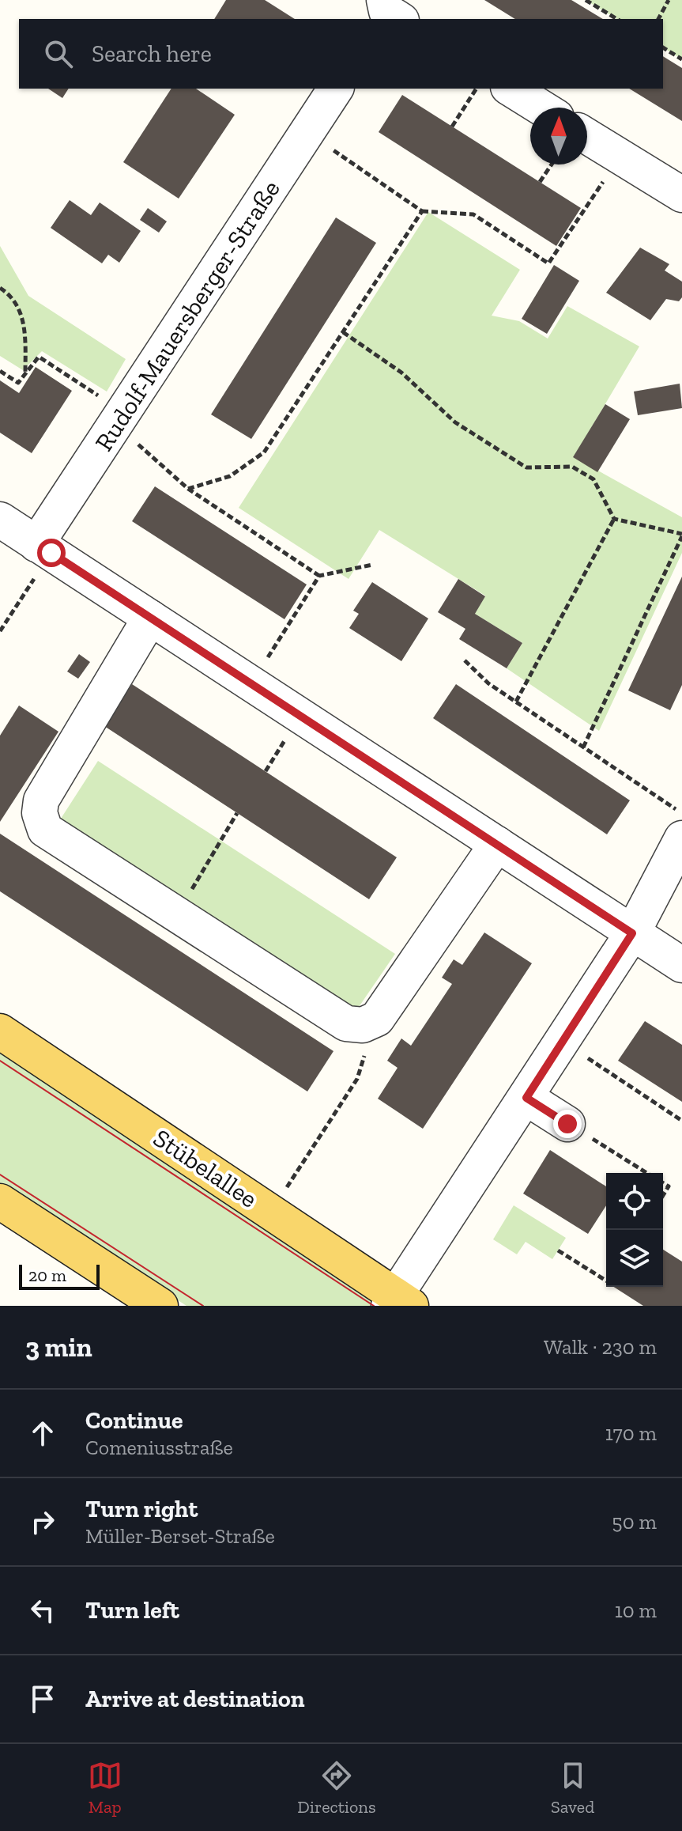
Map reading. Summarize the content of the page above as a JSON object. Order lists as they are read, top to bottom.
{
  "streets": {
    "main road": ["Stübelallee"],
    "street": ["Rudolf-Mauersberger-Straße"]
  },
  "scale_bar": "20 m",
  "north": "top",
  "page": {
    "search": "Search here",
    "scale": "20 m",
    "heading": ["3 min", "Walk · 230 m"],
    "list": [
      ["Continue", "Comeniusstraße", "170 m"],
      ["Turn right", "Müller-Berset-Straße", "50 m"],
      ["Turn left", "10 m"],
      "Arrive at destination"
    ],
    "nav": ["Map", "Directions", "Saved"]
  }
}
